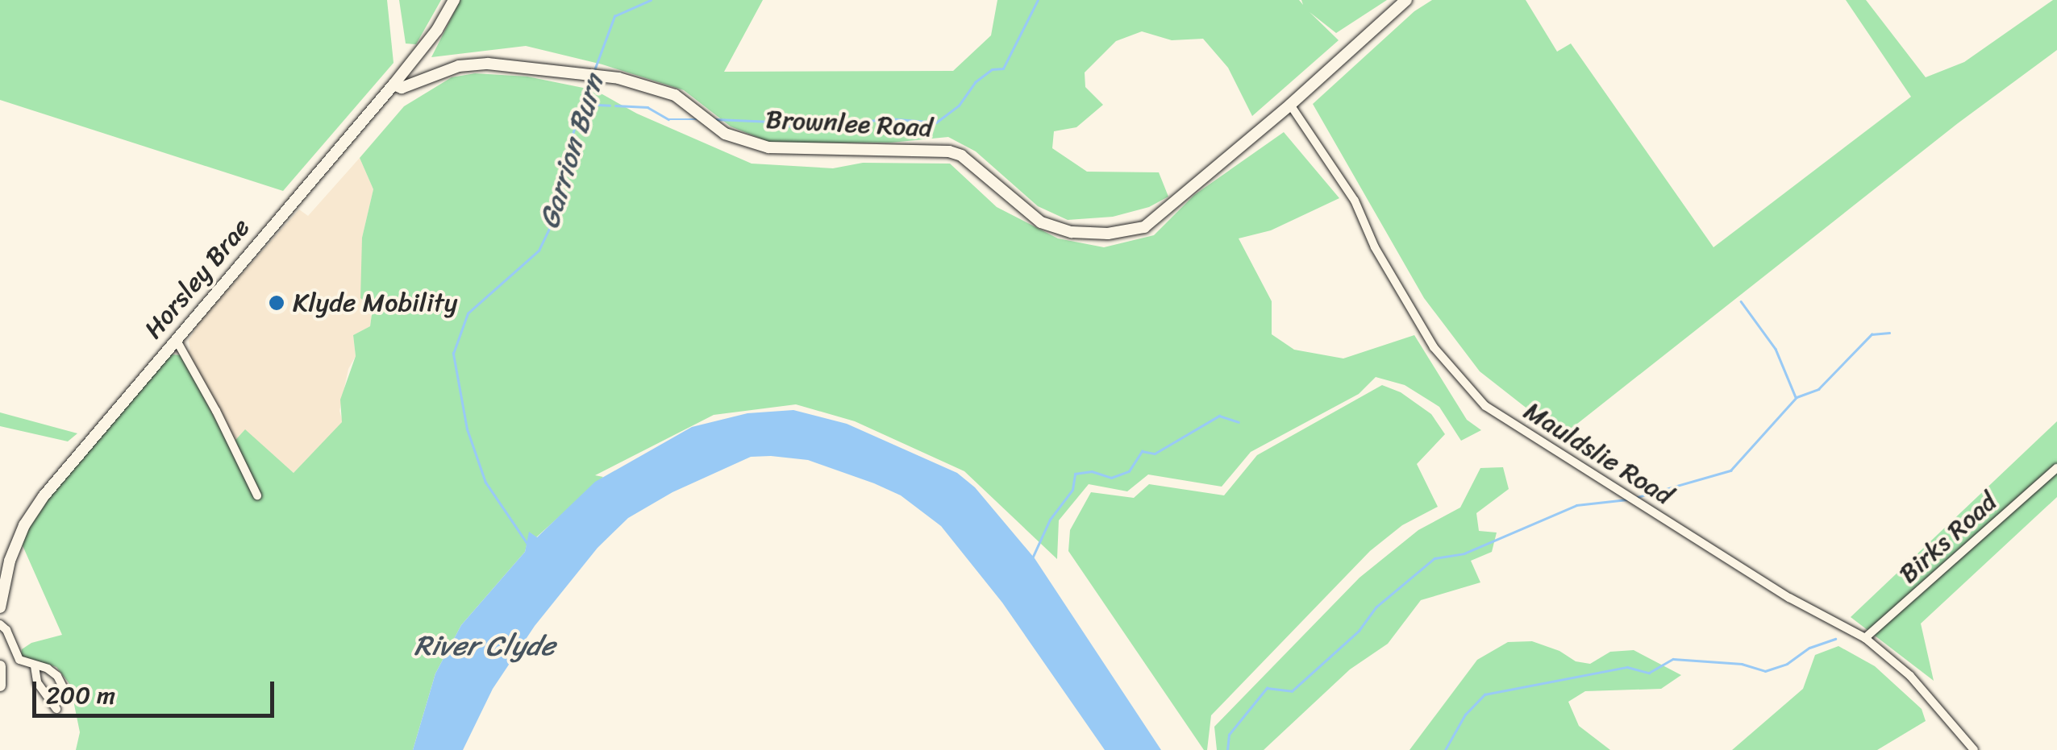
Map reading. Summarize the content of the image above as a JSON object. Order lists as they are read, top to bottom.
{
  "streets": {
    "main road": ["Brownlee Road", "Horsley Brae"],
    "street": ["Mauldslie Road", "Birks Road"]
  },
  "crossings": [
    ["Brownlee Road", "Horsley Brae"],
    ["Brownlee Road", "Mauldslie Road"],
    ["Mauldslie Road", "Birks Road"]
  ],
  "water": ["Garrion Burn", "River Clyde"],
  "places": ["Klyde Mobility"],
  "scale_bar": "200 m"
}
